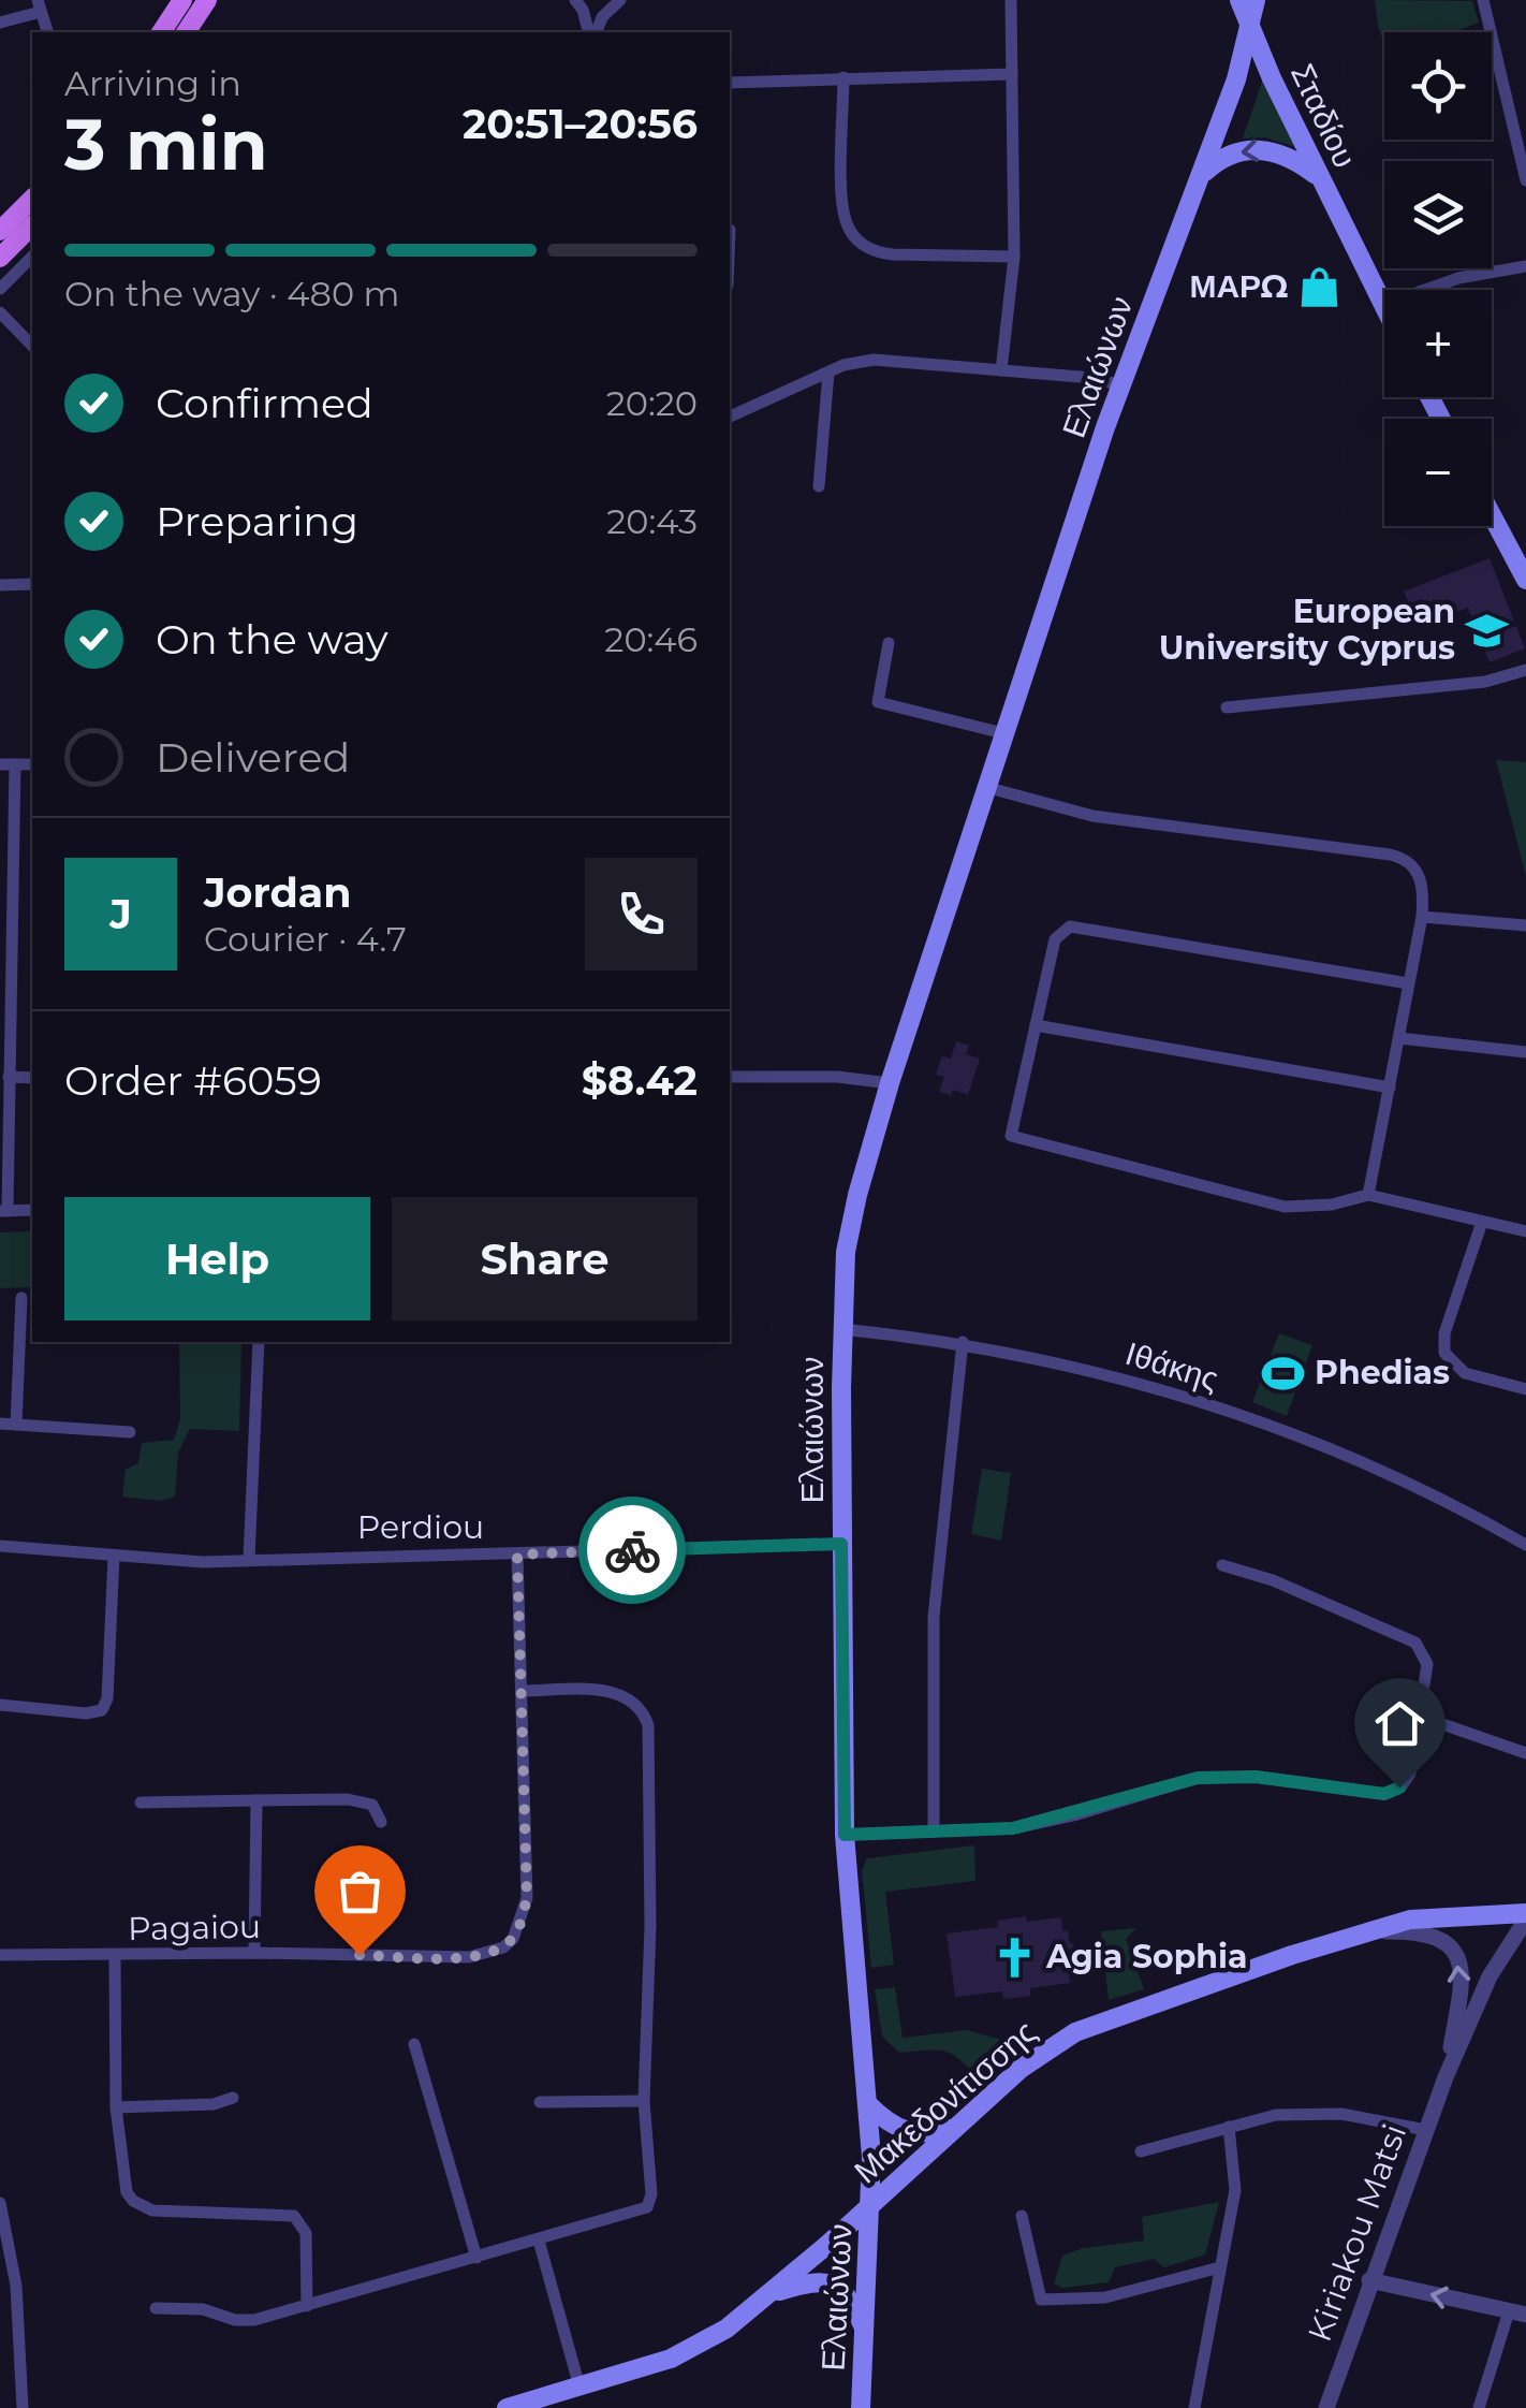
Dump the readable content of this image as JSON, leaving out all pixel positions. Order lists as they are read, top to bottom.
{
  "streets": {
    "main road": ["Σταδίου", "Ελαιώνων", "Μακεδονίτισσης"],
    "street": [
      "Ιθάκης",
      "Perdiou",
      "Pagaiou",
      "Kiriakou Matsi"
    ]
  },
  "crossings": [
    ["Σταδίου", "Ελαιώνων"],
    ["Ελαιώνων", "Ιθάκης"],
    ["Ελαιώνων", "Perdiou"],
    ["Ελαιώνων", "Μακεδονίτισσης"],
    ["Perdiou", "Pagaiou"],
    ["Μακεδονίτισσης", "Kiriakou Matsi"]
  ],
  "places": {
    "shop": ["ΜΑΡΩ"],
    "school or university": ["European University Cyprus"],
    "sports": ["Phedias"],
    "church": ["Agia Sophia"]
  },
  "page": {
    "map_buttons": ["+", "−"],
    "heading": ["3 min", "Arriving in", "20:51–20:56"],
    "panel": [
      "Jordan",
      "Courier · 4.7",
      "Order #6059",
      "$8.42"
    ],
    "bar": "On the way · 480 m",
    "list": [
      ["Confirmed", "20:20"],
      ["Preparing", "20:43"],
      ["On the way", "20:46"],
      "Delivered"
    ],
    "round": "J",
    "buttons": ["Help", "Share"]
  }
}
